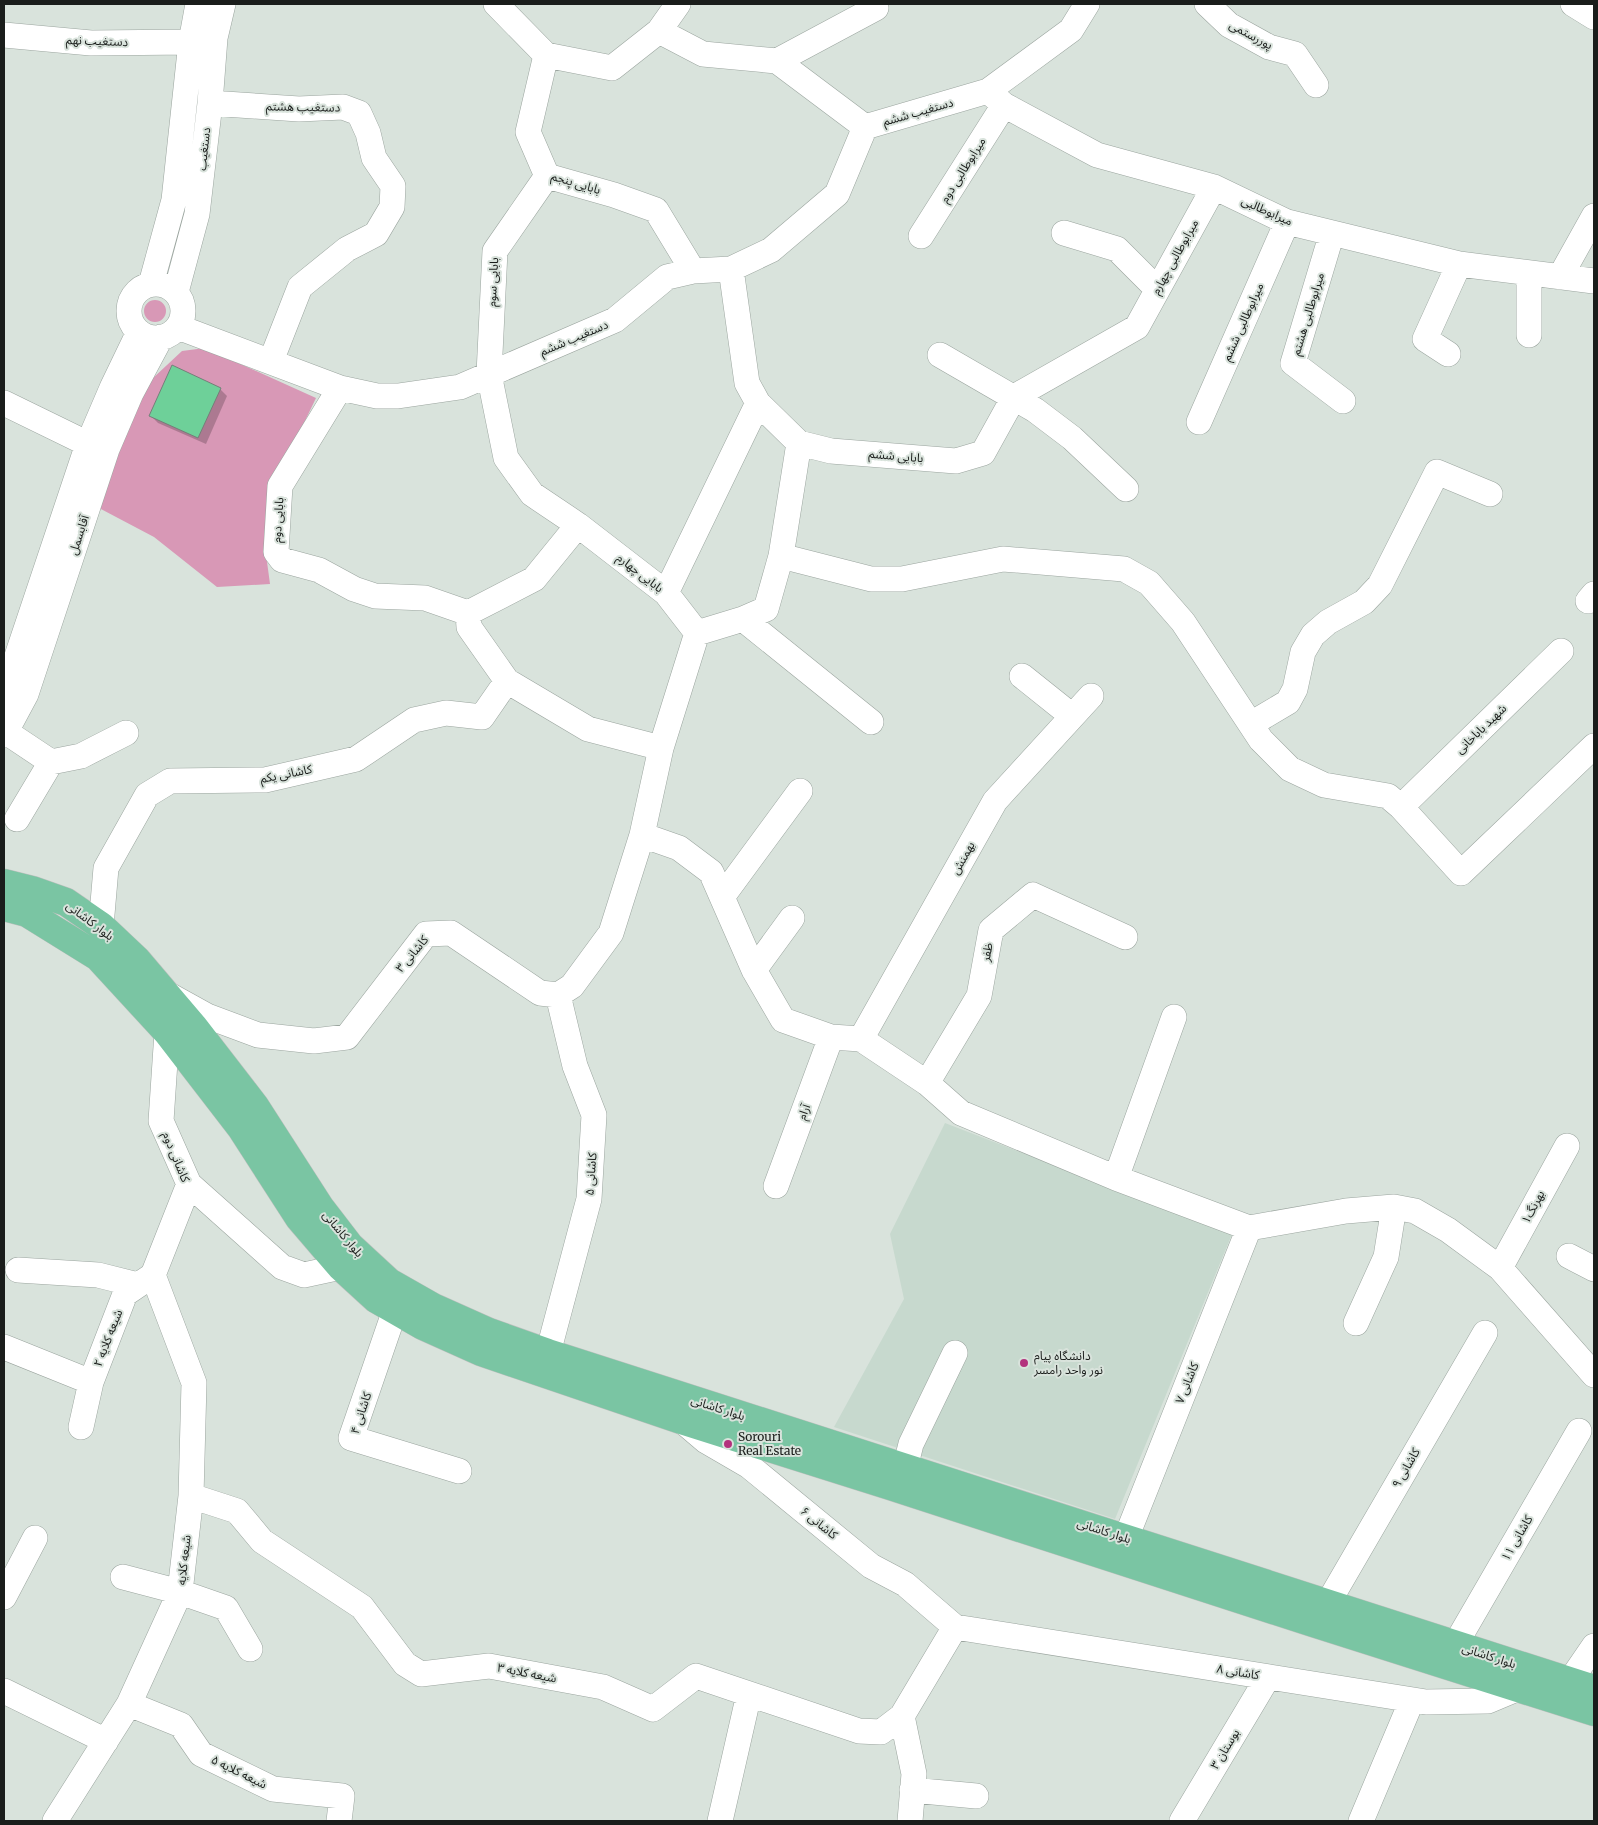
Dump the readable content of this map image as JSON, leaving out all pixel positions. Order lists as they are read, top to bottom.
{
  "streets": {
    "main road": ["بلوار کاشانی"],
    "street": [
      "پوررستمی",
      "دستغیب نهم",
      "دستغیب هشتم",
      "دستغیب ششم",
      "دستغیب",
      "میرابوطالبی دوم",
      "بابایی پنجم",
      "میرابوطالبی",
      "میرابوطالبی چهارم",
      "بابایی سوم",
      "میرابوطالبی هشتم",
      "میرابوطالبی ششم",
      "بابایی ششم",
      "بابایی دوم",
      "آقابسمل",
      "بابایی چهارم",
      "شهید باباخانی",
      "کاشانی یکم",
      "بهمنش",
      "ظفر",
      "کاشانی ۳",
      "آرام",
      "کاشانی دوم",
      "کاشانی ۵",
      "۱بهرنگ",
      "شیعه کلایه ۲",
      "کاشانی ۷",
      "کاشانی ۴",
      "کاشانی ۹",
      "کاشانی ۶",
      "کاشانی ۱۱",
      "شیعه کلایه",
      "کاشانی ۸",
      "شیعه کلایه ۳",
      "بوستان ۳",
      "شیعه کلایه ۵"
    ]
  },
  "crossings": [
    ["دستغیب نهم", "دستغیب"],
    ["دستغیب هشتم", "دستغیب ششم"],
    ["دستغیب هشتم", "دستغیب"],
    ["دستغیب ششم", "دستغیب"],
    ["دستغیب ششم", "میرابوطالبی دوم"],
    ["دستغیب ششم", "بابایی پنجم"],
    ["دستغیب ششم", "میرابوطالبی"],
    ["دستغیب ششم", "بابایی سوم"],
    ["دستغیب ششم", "بابایی ششم"],
    ["دستغیب ششم", "بابایی دوم"],
    ["دستغیب ششم", "آقابسمل"],
    ["دستغیب ششم", "بابایی چهارم"],
    ["دستغیب", "آقابسمل"],
    ["میرابوطالبی دوم", "میرابوطالبی"],
    ["بابایی پنجم", "بابایی سوم"],
    ["میرابوطالبی", "میرابوطالبی چهارم"],
    ["میرابوطالبی", "میرابوطالبی هشتم"],
    ["میرابوطالبی", "میرابوطالبی ششم"],
    ["میرابوطالبی چهارم", "بابایی ششم"],
    ["بابایی سوم", "بابایی چهارم"],
    ["کاشانی یکم", "بلوار کاشانی"],
    ["بلوار کاشانی", "کاشانی ۳"],
    ["بلوار کاشانی", "کاشانی دوم"],
    ["بلوار کاشانی", "کاشانی ۵"],
    ["بلوار کاشانی", "کاشانی ۷"],
    ["بلوار کاشانی", "کاشانی ۴"],
    ["بلوار کاشانی", "کاشانی ۹"],
    ["بلوار کاشانی", "کاشانی ۶"],
    ["بلوار کاشانی", "کاشانی ۱۱"],
    ["بلوار کاشانی", "کاشانی ۸"],
    ["کاشانی ۳", "کاشانی ۵"],
    ["کاشانی دوم", "شیعه کلایه ۲"],
    ["کاشانی دوم", "شیعه کلایه"],
    ["شیعه کلایه ۲", "شیعه کلایه"],
    ["کاشانی ۶", "کاشانی ۸"],
    ["شیعه کلایه", "شیعه کلایه ۳"],
    ["شیعه کلایه", "شیعه کلایه ۵"],
    ["کاشانی ۸", "بوستان ۳"]
  ],
  "places": ["دانشگاه پیام نور واحد رامسر", "Sorouri Real Estate"]
}
